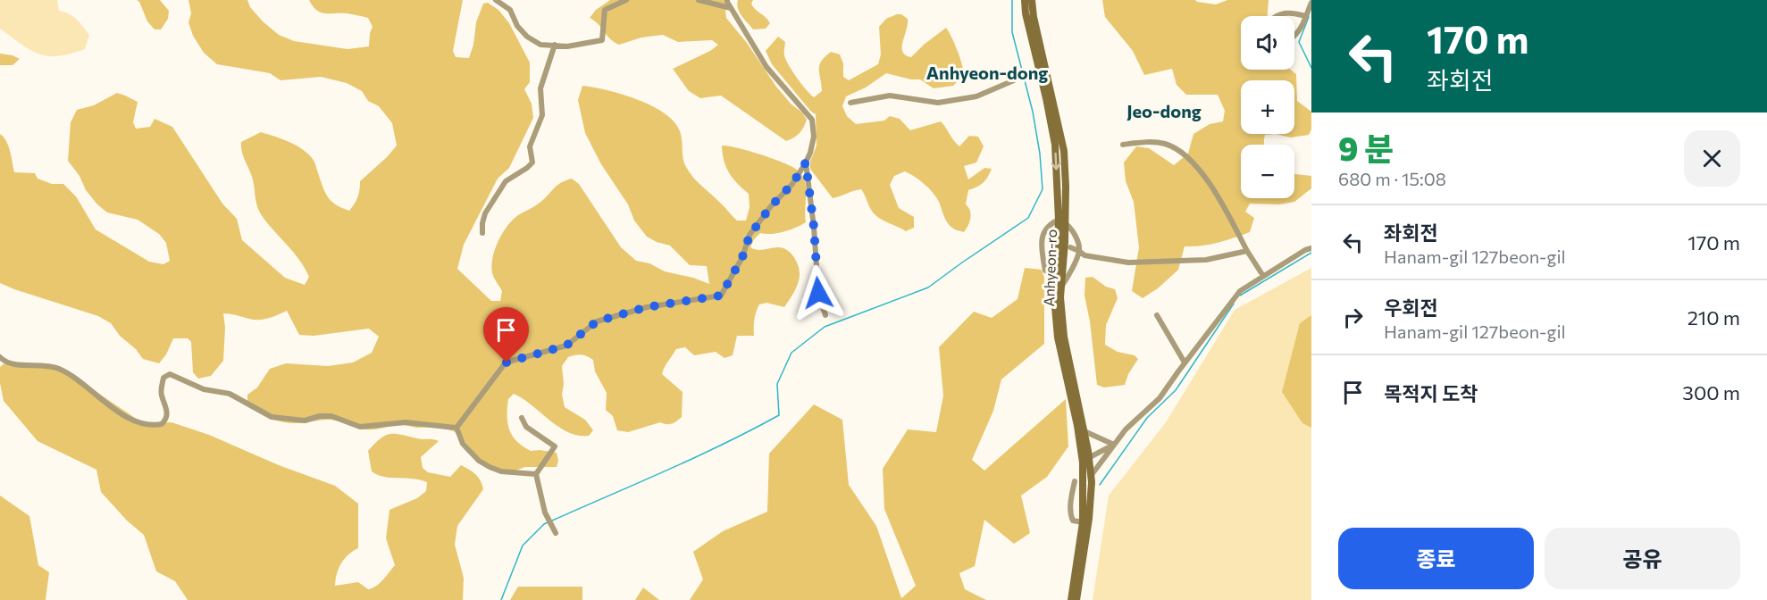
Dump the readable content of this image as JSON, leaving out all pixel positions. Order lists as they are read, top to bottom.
{
  "streets": {
    "street": ["Anhyeon-ro"]
  },
  "districts": ["Anhyeon-dong", "Jeo-dong"],
  "page": {
    "turn": ["170 m", "좌회전"],
    "map_buttons": ["+", "−"],
    "heading": ["9 분", "680 m · 15:08"],
    "list": [
      {
        "name": "좌회전",
        "note": "Hanam-gil 127beon-gil",
        "value": "170 m"
      },
      {
        "name": "우회전",
        "note": "Hanam-gil 127beon-gil",
        "value": "210 m"
      },
      {
        "name": "목적지 도착",
        "value": "300 m"
      }
    ],
    "buttons": ["종료", "공유"]
  }
}
